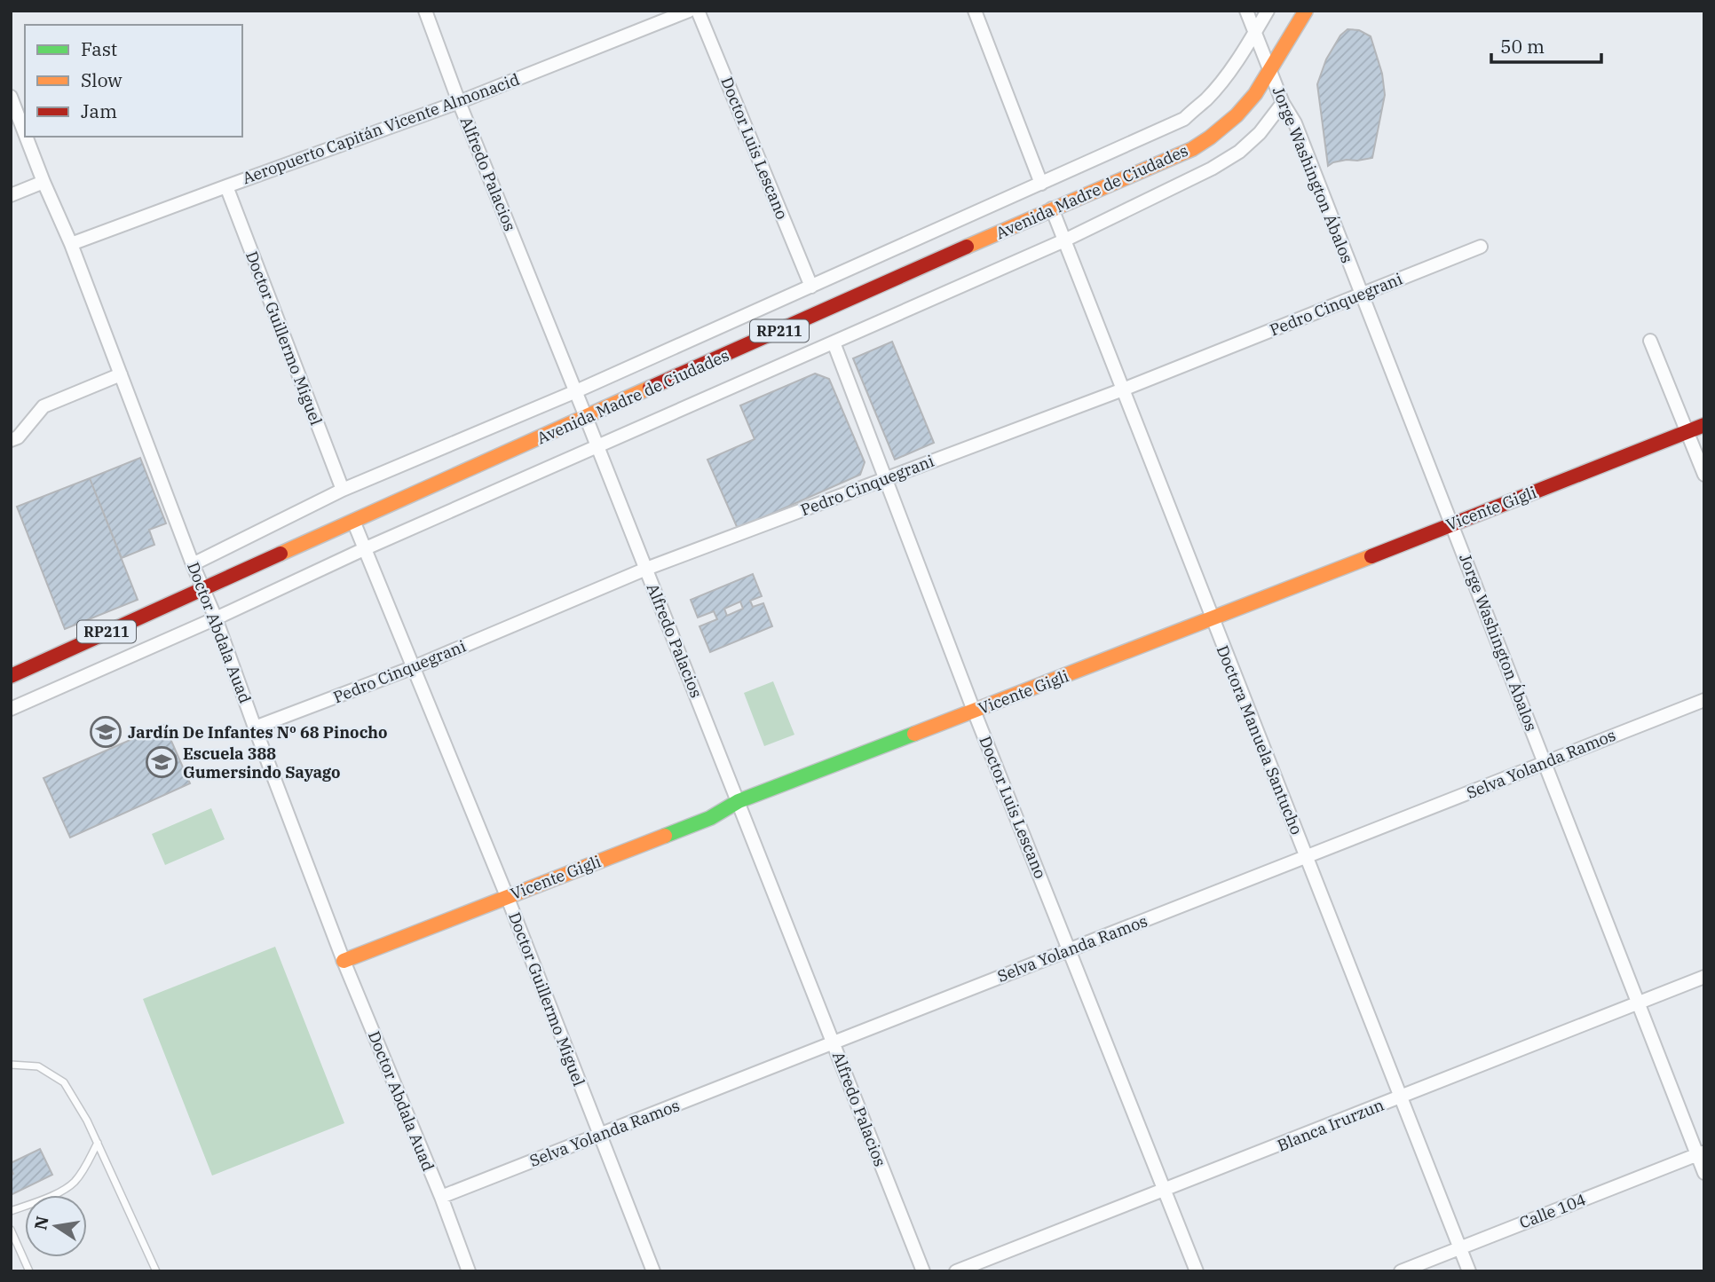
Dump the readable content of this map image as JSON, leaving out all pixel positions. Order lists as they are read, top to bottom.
{
  "streets": {
    "main road": ["Avenida Madre de Ciudades", "RP211", "Vicente Gigli"],
    "street": [
      "Aeropuerto Capitán Vicente Almonacid",
      "Doctor Luis Lescano",
      "Alfredo Palacios",
      "Jorge Washington Ábalos",
      "Pedro Cinquegrani",
      "Doctor Guillermo Miguel",
      "Doctor Abdala Auad",
      "Doctora Manuela Santucho",
      "Selva Yolanda Ramos",
      "Blanca Irurzun",
      "Calle 104"
    ]
  },
  "crossings": [
    ["Aeropuerto Capitán Vicente Almonacid", "Alfredo Palacios"],
    ["Aeropuerto Capitán Vicente Almonacid", "Doctor Guillermo Miguel"],
    ["Aeropuerto Capitán Vicente Almonacid", "Doctor Abdala Auad"],
    ["Doctor Luis Lescano", "Pedro Cinquegrani"],
    ["Doctor Luis Lescano", "Vicente Gigli"],
    ["Doctor Luis Lescano", "Selva Yolanda Ramos"],
    ["Doctor Luis Lescano", "Blanca Irurzun"],
    ["Alfredo Palacios", "Avenida Madre de Ciudades"],
    ["Alfredo Palacios", "Pedro Cinquegrani"],
    ["Alfredo Palacios", "Vicente Gigli"],
    ["Alfredo Palacios", "Selva Yolanda Ramos"],
    ["Jorge Washington Ábalos", "Avenida Madre de Ciudades"],
    ["Jorge Washington Ábalos", "Pedro Cinquegrani"],
    ["Jorge Washington Ábalos", "Vicente Gigli"],
    ["Jorge Washington Ábalos", "Selva Yolanda Ramos"],
    ["Jorge Washington Ábalos", "Blanca Irurzun"],
    ["Jorge Washington Ábalos", "Calle 104"],
    ["Avenida Madre de Ciudades", "Doctor Guillermo Miguel"],
    ["Avenida Madre de Ciudades", "Doctor Abdala Auad"],
    ["Avenida Madre de Ciudades", "Doctora Manuela Santucho"],
    ["Pedro Cinquegrani", "Doctor Guillermo Miguel"],
    ["Pedro Cinquegrani", "Doctor Abdala Auad"],
    ["Pedro Cinquegrani", "Doctora Manuela Santucho"],
    ["Doctor Guillermo Miguel", "Vicente Gigli"],
    ["Doctor Guillermo Miguel", "Selva Yolanda Ramos"],
    ["Vicente Gigli", "Doctor Abdala Auad"],
    ["Vicente Gigli", "Doctora Manuela Santucho"],
    ["Doctor Abdala Auad", "Selva Yolanda Ramos"],
    ["Doctora Manuela Santucho", "Selva Yolanda Ramos"],
    ["Doctora Manuela Santucho", "Blanca Irurzun"],
    ["Doctora Manuela Santucho", "Calle 104"]
  ],
  "places": {
    "school or university": ["Jardín De Infantes Nº 68 Pinocho", "Escuela 388 Gumersindo Sayago"]
  },
  "legend": ["Fast", "Slow", "Jam"],
  "scale_bar": "50 m",
  "north": "left"
}
